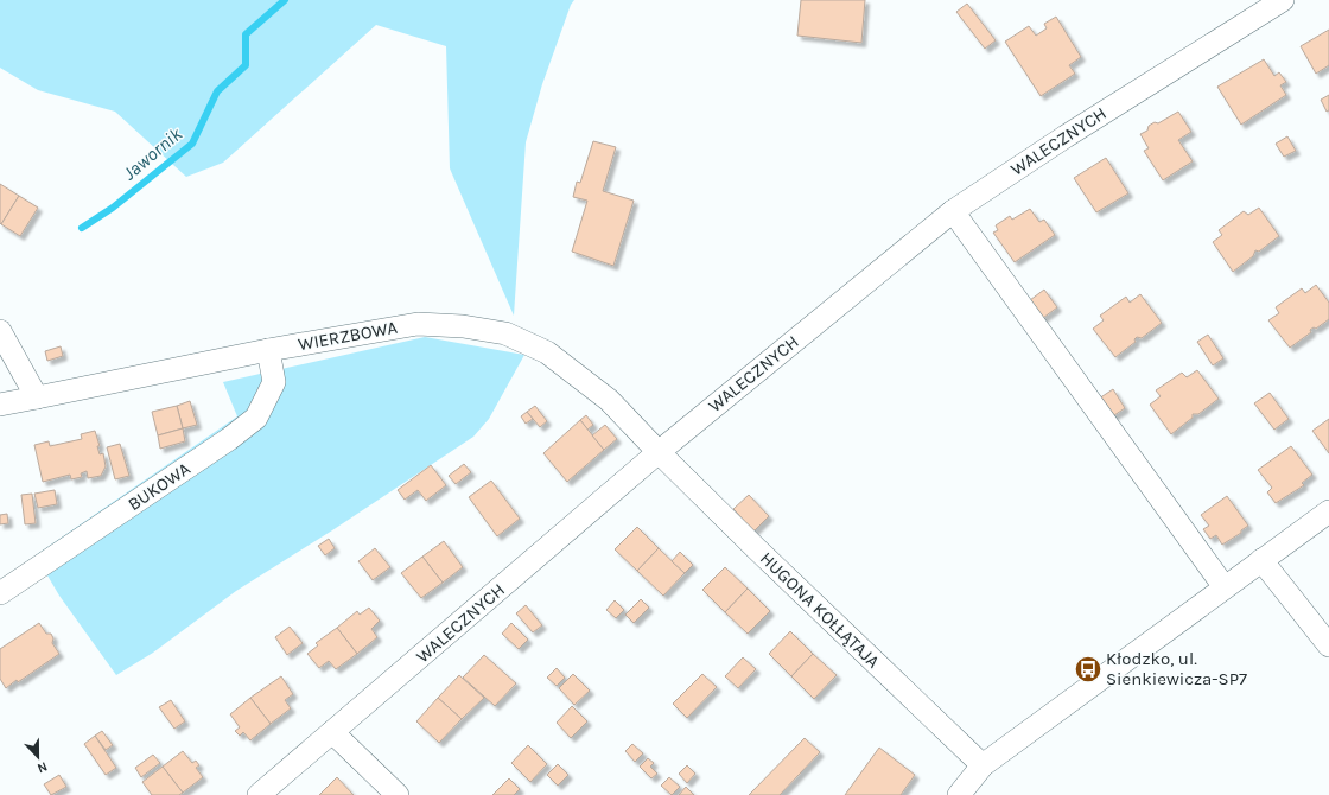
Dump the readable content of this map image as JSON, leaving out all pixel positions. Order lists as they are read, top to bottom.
{
  "streets": {
    "street": [
      "WALECZNYCH",
      "WIERZBOWA",
      "BUKOWA",
      "HUGONA KOŁŁĄTAJA"
    ]
  },
  "crossings": [
    ["WALECZNYCH", "WIERZBOWA"],
    ["WALECZNYCH", "HUGONA KOŁŁĄTAJA"],
    ["WIERZBOWA", "BUKOWA"],
    ["WIERZBOWA", "HUGONA KOŁŁĄTAJA"]
  ],
  "water": ["Jawornik"],
  "places": {
    "bus stop": ["Kłodzko, ul. Sienkiewicza-SP7"]
  },
  "north": "bottom"
}
